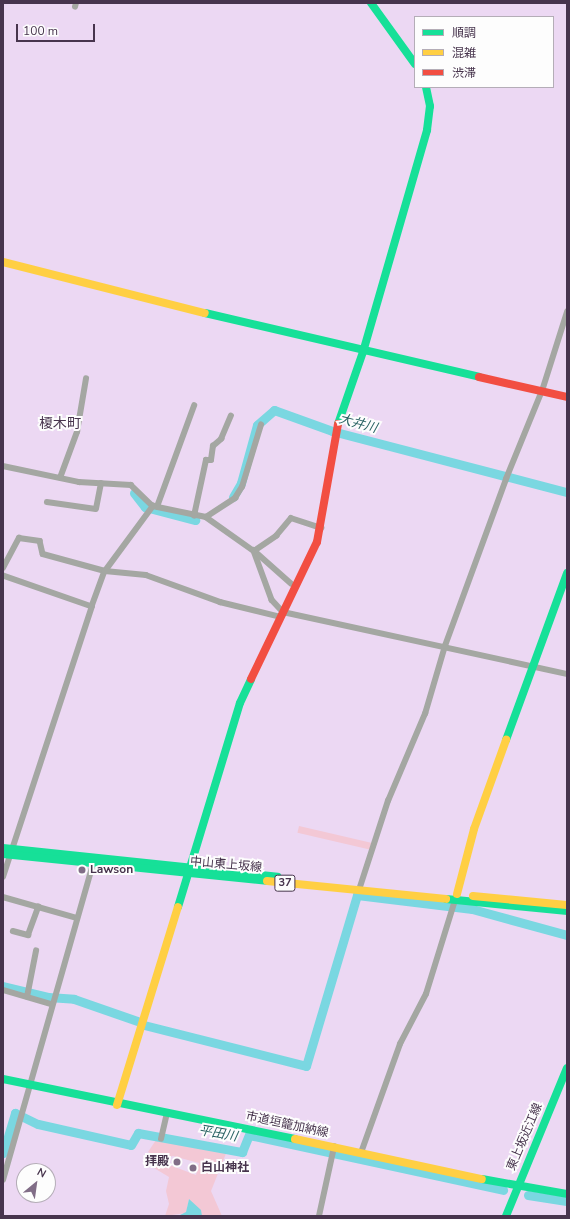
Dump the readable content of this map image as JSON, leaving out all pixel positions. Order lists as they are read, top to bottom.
{
  "streets": {
    "street": [
      "中山東上坂線",
      "37",
      "市道垣籠加納線",
      "東上坂近江線"
    ]
  },
  "crossings": [
    ["市道垣籠加納線", "東上坂近江線"]
  ],
  "districts": ["榎木町"],
  "water": ["大井川", "平田川"],
  "places": ["Lawson", "拝殿", "白山神社"],
  "legend": ["順調", "混雑", "渋滞"],
  "scale_bar": "100 m",
  "north": "top right"
}
